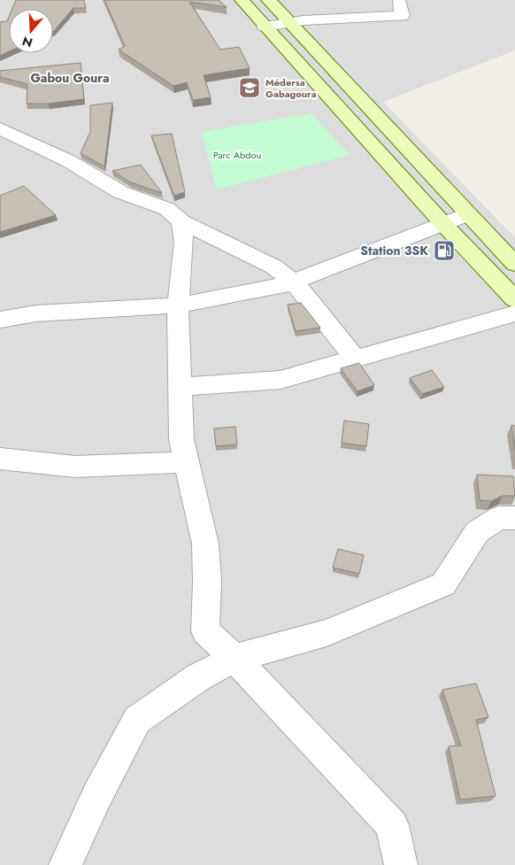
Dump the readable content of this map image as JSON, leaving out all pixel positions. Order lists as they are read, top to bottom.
{
  "districts": ["Gabou Goura"],
  "parks": ["Parc Abdou"],
  "places": {
    "school or university": ["Médersa Gabagoura"],
    "fuel station": ["Station 3SK"]
  },
  "north": "bottom"
}
